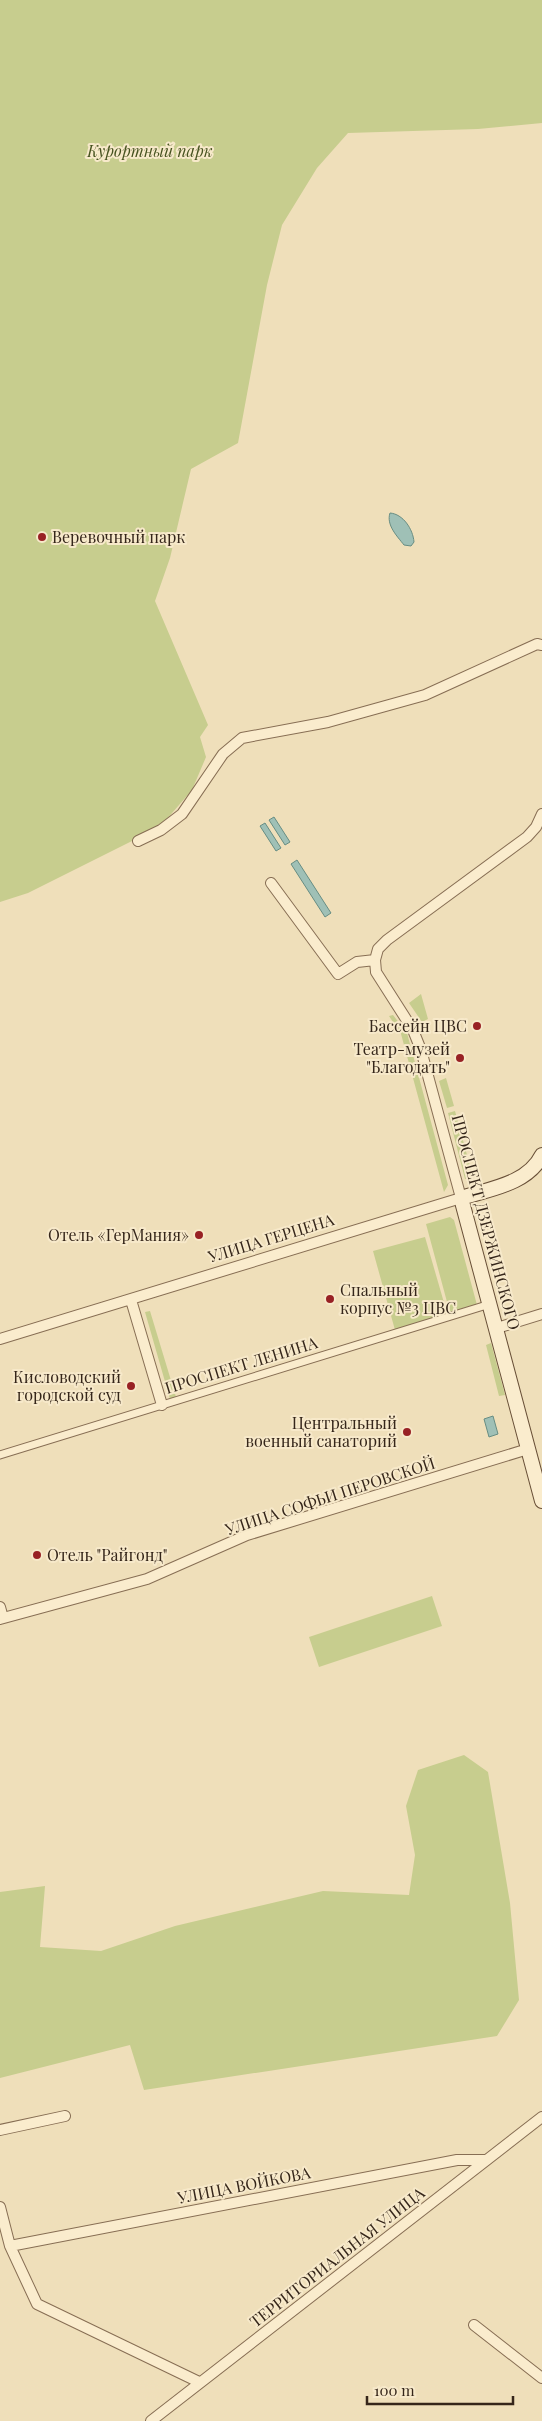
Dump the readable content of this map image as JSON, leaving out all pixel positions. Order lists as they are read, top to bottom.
{
  "streets": {
    "main road": ["ПРОСПЕКТ ДЗЕРЖИНСКОГО", "УЛИЦА ГЕРЦЕНА"],
    "street": [
      "ПРОСПЕКТ ЛЕНИНА",
      "УЛИЦА СОФЬИ ПЕРОВСКОЙ",
      "УЛИЦА ВОЙКОВА",
      "ТЕРРИТОРИАЛЬНАЯ УЛИЦА"
    ]
  },
  "crossings": [
    ["ПРОСПЕКТ ДЗЕРЖИНСКОГО", "УЛИЦА ГЕРЦЕНА"],
    ["ПРОСПЕКТ ДЗЕРЖИНСКОГО", "ПРОСПЕКТ ЛЕНИНА"],
    ["ПРОСПЕКТ ДЗЕРЖИНСКОГО", "УЛИЦА СОФЬИ ПЕРОВСКОЙ"],
    ["УЛИЦА ВОЙКОВА", "ТЕРРИТОРИАЛЬНАЯ УЛИЦА"]
  ],
  "parks": ["Курортный парк"],
  "places": [
    "Веревочный парк",
    "Бассейн ЦВС",
    "Театр-музей \"Благодать\"",
    "Отель «ГерМания»",
    "Спальный корпус №3 ЦВС",
    "Кисловодский городской суд",
    "Центральный военный санаторий",
    "Отель \"Райгонд\""
  ],
  "scale_bar": "100 m"
}
